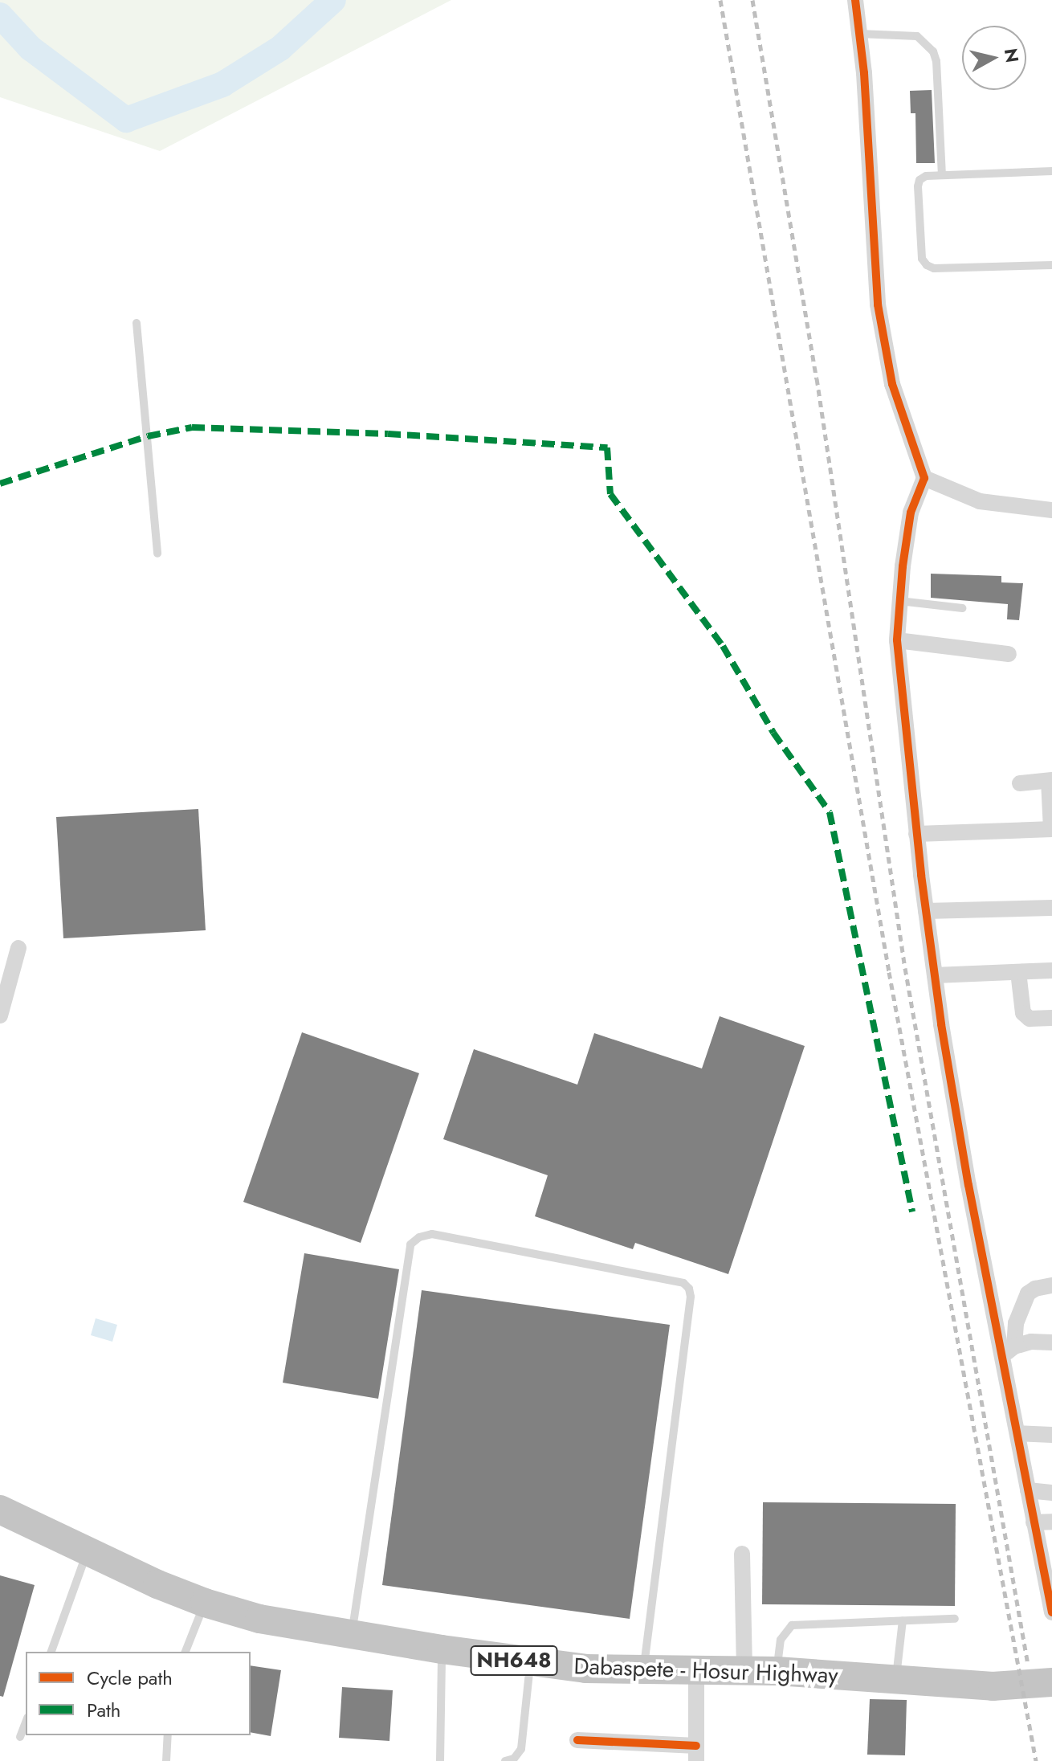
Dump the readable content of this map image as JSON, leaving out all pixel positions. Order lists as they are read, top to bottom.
{
  "streets": {
    "highway": ["NH648", "Dabaspete - Hosur Highway"]
  },
  "legend": ["Cycle path", "Path"],
  "north": "right"
}
